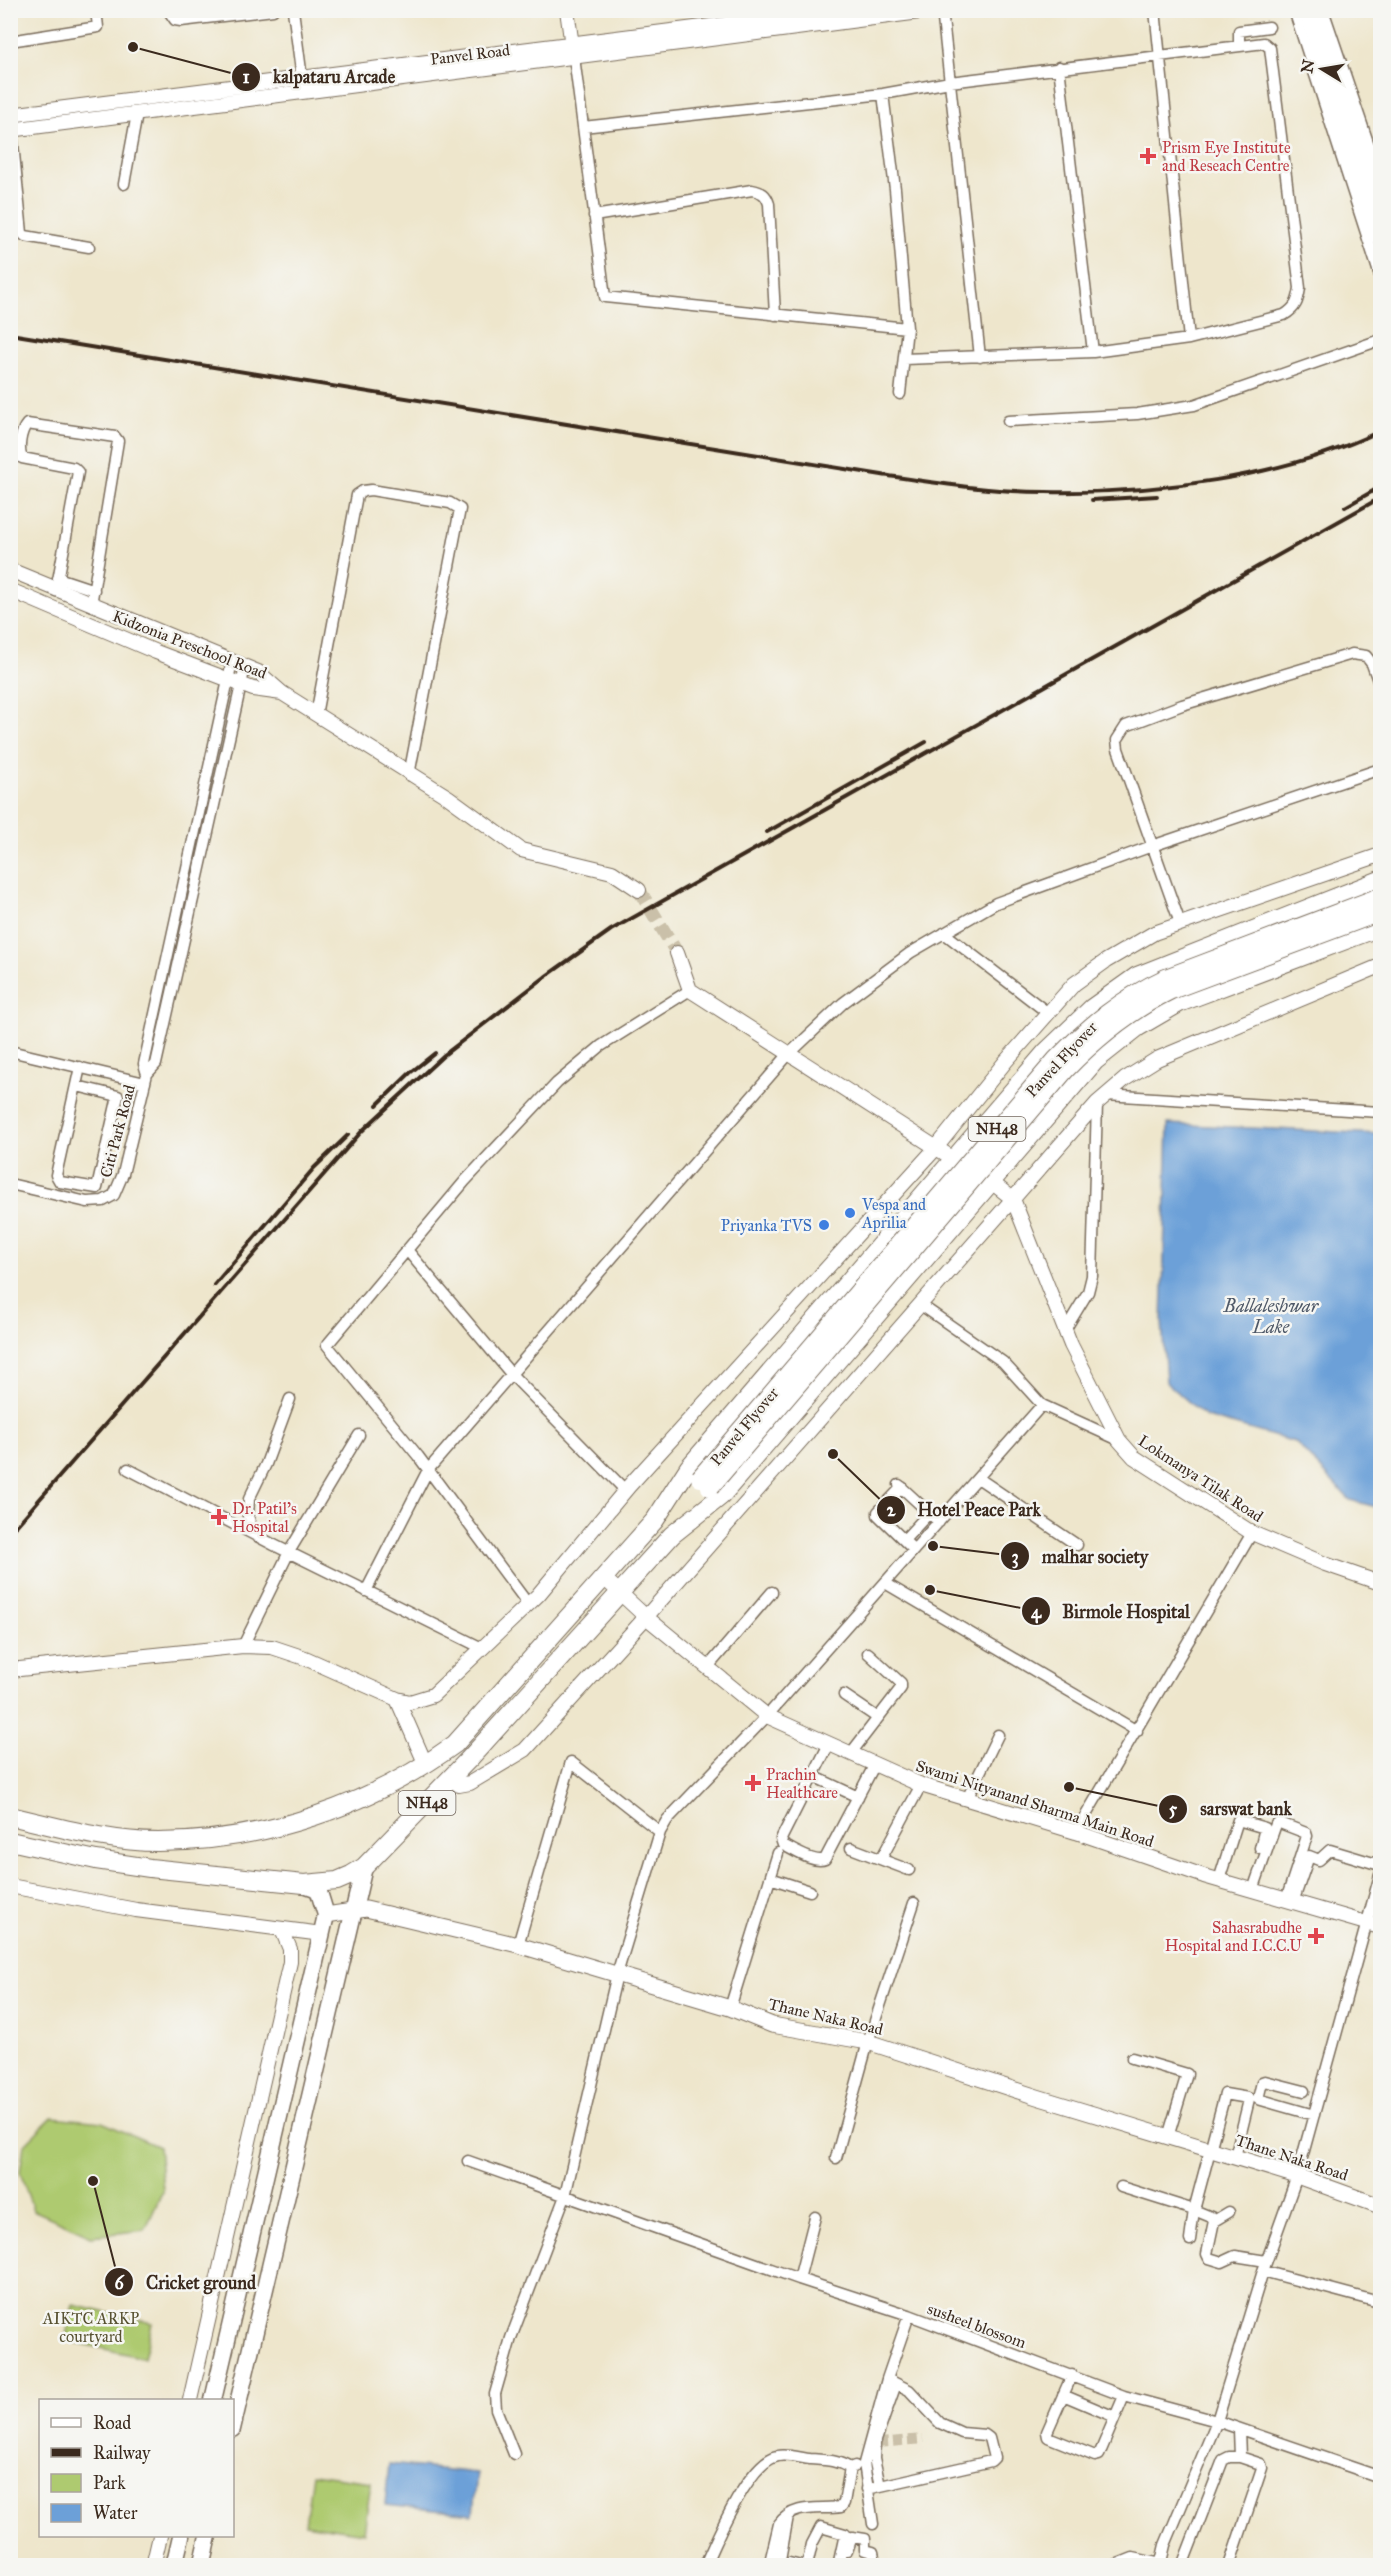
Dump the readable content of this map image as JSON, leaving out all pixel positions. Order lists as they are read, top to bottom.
{
  "streets": {
    "highway": ["Panvel Flyover", "NH48"],
    "main road": ["Thane Naka Road"],
    "street": [
      "Panvel Road",
      "Kidzonia Preschool Road",
      "Citi Park Road",
      "Lokmanya Tilak Road",
      "Swami Nityanand Sharma Main Road",
      "susheel blossom"
    ]
  },
  "crossings": [
    ["Panvel Flyover", "NH48"],
    ["NH48", "Swami Nityanand Sharma Main Road"]
  ],
  "water": ["Ballaleshwar Lake"],
  "parks": ["AIKTC ARKP courtyard"],
  "places": {
    "other": [
      "kalpataru Arcade",
      "Vespa and Aprilia",
      "Priyanka TVS",
      "Hotel Peace Park",
      "malhar society",
      "Birmole Hospital",
      "sarswat bank",
      "Cricket ground"
    ],
    "health": [
      "Prism Eye Institute and Reseach Centre",
      "Dr. Patil's Hospital",
      "Prachin Healthcare",
      "Sahasrabudhe Hospital and I.C.C.U"
    ]
  },
  "legend": [
    "Road",
    "Railway",
    "Park",
    "Water"
  ],
  "north": "left"
}
